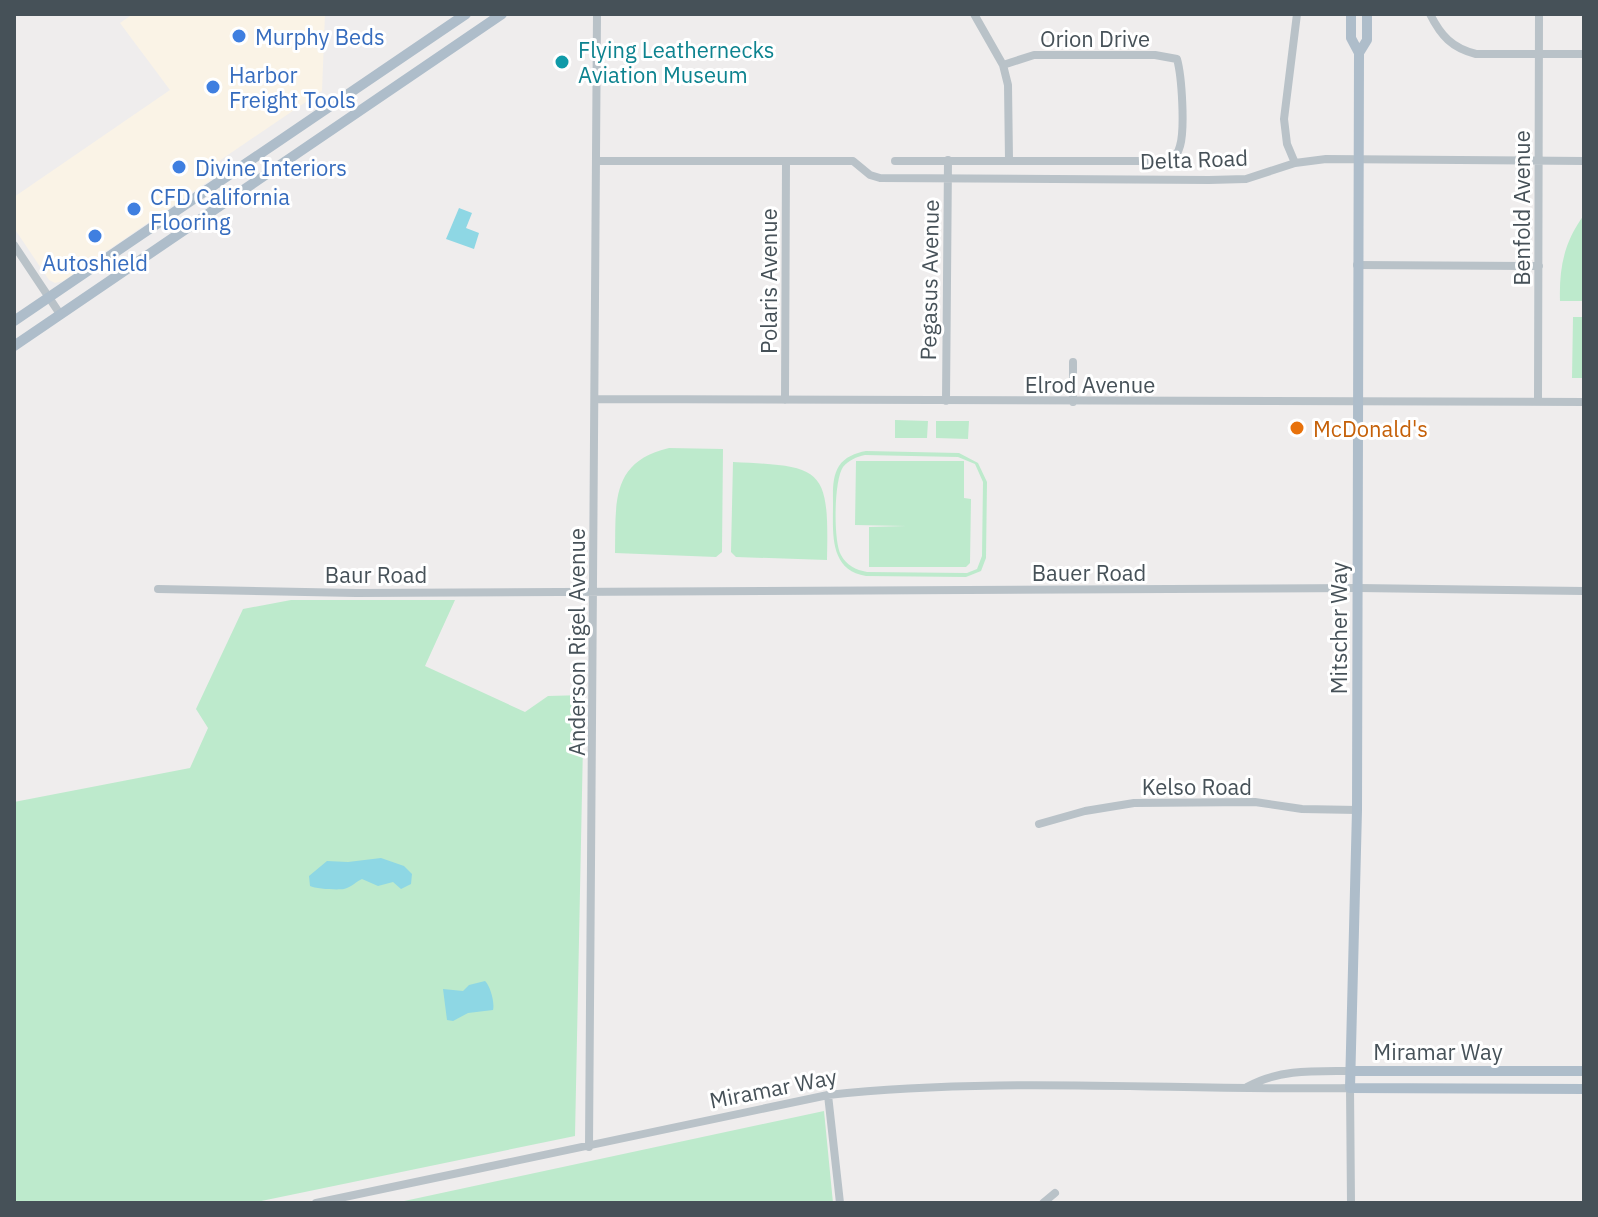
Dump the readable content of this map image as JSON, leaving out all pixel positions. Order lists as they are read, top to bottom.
{
  "streets": {
    "main road": ["Mitscher Way", "Miramar Way"],
    "street": [
      "Orion Drive",
      "Delta Road",
      "Benfold Avenue",
      "Pegasus Avenue",
      "Polaris Avenue",
      "Elrod Avenue",
      "Bauer Road",
      "Baur Road",
      "Anderson Rigel Avenue",
      "Kelso Road"
    ]
  },
  "crossings": [
    ["Orion Drive", "Delta Road"],
    ["Delta Road", "Benfold Avenue"],
    ["Delta Road", "Pegasus Avenue"],
    ["Delta Road", "Polaris Avenue"],
    ["Delta Road", "Mitscher Way"],
    ["Benfold Avenue", "Elrod Avenue"],
    ["Pegasus Avenue", "Elrod Avenue"],
    ["Polaris Avenue", "Elrod Avenue"],
    ["Elrod Avenue", "Mitscher Way"],
    ["Elrod Avenue", "Anderson Rigel Avenue"],
    ["Bauer Road", "Baur Road"],
    ["Bauer Road", "Mitscher Way"],
    ["Bauer Road", "Anderson Rigel Avenue"],
    ["Baur Road", "Anderson Rigel Avenue"],
    ["Mitscher Way", "Kelso Road"],
    ["Mitscher Way", "Miramar Way"],
    ["Anderson Rigel Avenue", "Miramar Way"]
  ],
  "places": [
    "Murphy Beds",
    "Flying Leathernecks Aviation Museum",
    "Harbor Freight Tools",
    "Divine Interiors",
    "CFD California Flooring",
    "Autoshield",
    "McDonald's"
  ]
}
